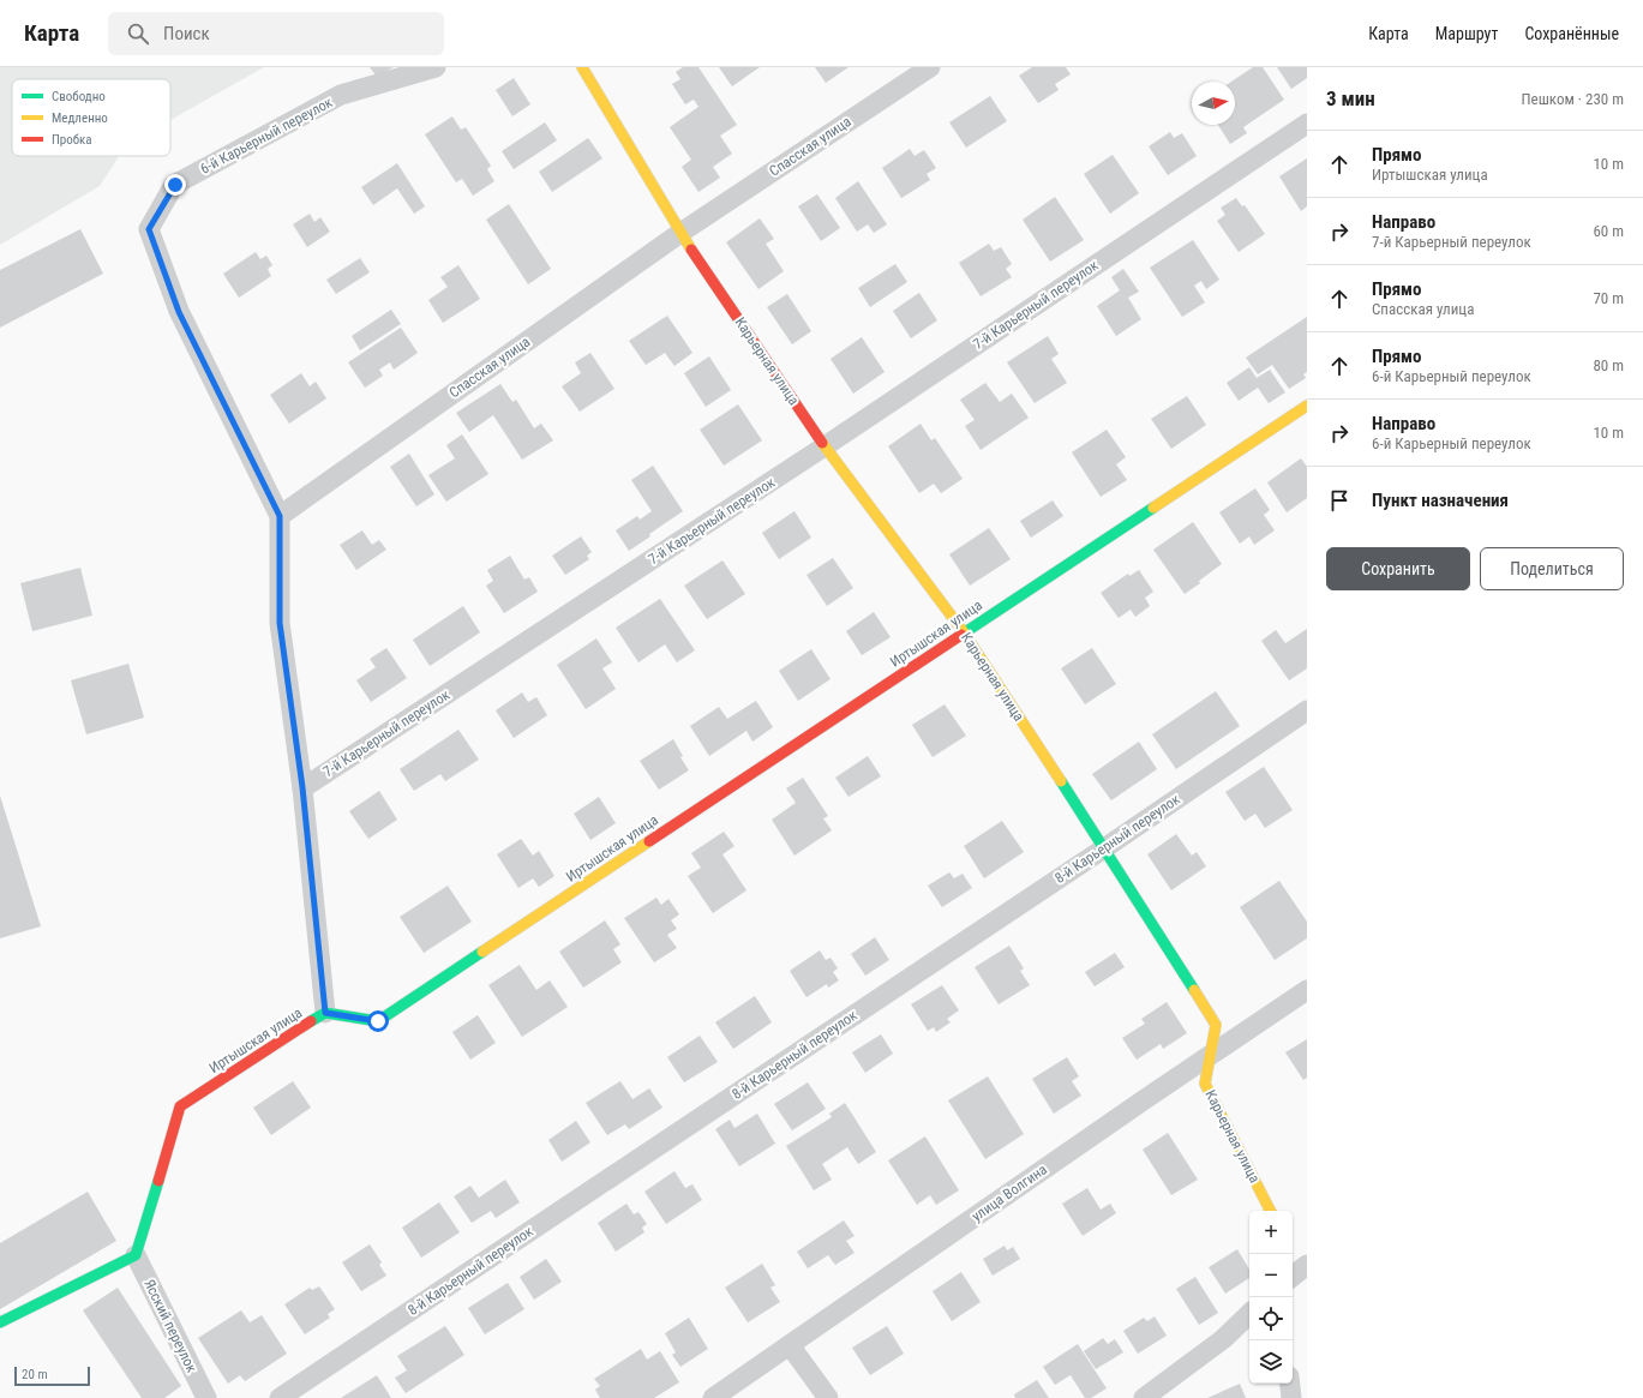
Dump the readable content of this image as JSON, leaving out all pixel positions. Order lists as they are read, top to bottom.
{
  "streets": {
    "street": [
      "6-й Карьерный переулок",
      "Спасская улица",
      "7-й Карьерный переулок",
      "Карьерная улица",
      "Иртышская улица",
      "8-й Карьерный переулок",
      "улица Волгина",
      "Ясский переулок"
    ]
  },
  "crossings": [
    ["6-й Карьерный переулок", "Спасская улица"],
    ["Спасская улица", "Карьерная улица"],
    ["7-й Карьерный переулок", "Карьерная улица"],
    ["Карьерная улица", "Иртышская улица"],
    ["Карьерная улица", "8-й Карьерный переулок"],
    ["Карьерная улица", "улица Волгина"],
    ["Иртышская улица", "Ясский переулок"]
  ],
  "legend": ["Свободно", "Медленно", "Пробка"],
  "scale_bar": "20 m",
  "north": "right",
  "page": {
    "header": "Карта",
    "search": "Поиск",
    "nav": ["Карта", "Маршрут", "Сохранённые"],
    "heading": ["3 мин", "Пешком · 230 m"],
    "list": [
      ["Прямо", "Иртышская улица", "10 m"],
      ["Направо", "7-й Карьерный переулок", "60 m"],
      ["Прямо", "Спасская улица", "70 m"],
      ["Прямо", "6-й Карьерный переулок", "80 m"],
      ["Направо", "6-й Карьерный переулок", "10 m"],
      "Пункт назначения"
    ],
    "buttons": ["Сохранить", "Поделиться"],
    "map_buttons": ["+", "−"],
    "scale": "20 m"
  }
}
